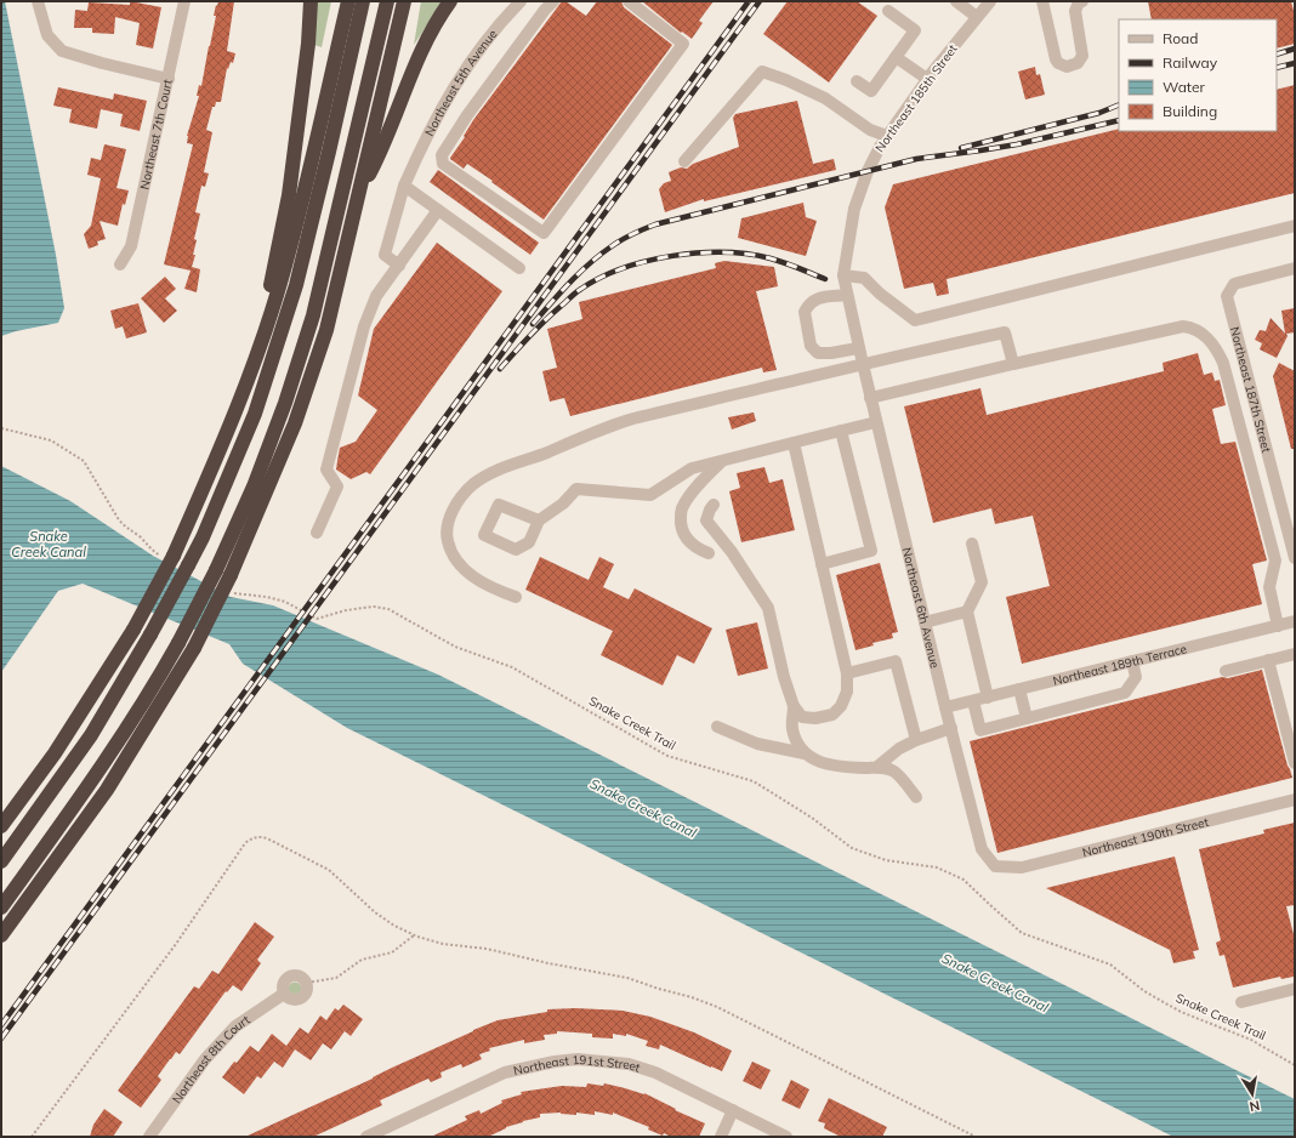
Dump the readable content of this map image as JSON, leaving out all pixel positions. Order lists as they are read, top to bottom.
{
  "streets": {
    "street": [
      "Northeast 5th Avenue",
      "Northeast 185th Street",
      "Northeast 7th Court",
      "Northeast 187th Street",
      "Northeast 6th Avenue",
      "Northeast 189th Terrace",
      "Northeast 190th Street",
      "Northeast 8th Court",
      "Northeast 191st Street"
    ],
    "path": ["Snake Creek Trail"]
  },
  "crossings": [
    ["Northeast 185th Street", "Northeast 6th Avenue"],
    ["Northeast 6th Avenue", "Northeast 189th Terrace"],
    ["Northeast 6th Avenue", "Northeast 190th Street"]
  ],
  "water": ["Snake Creek Canal"],
  "legend": [
    "Road",
    "Railway",
    "Water",
    "Building"
  ],
  "north": "bottom"
}
